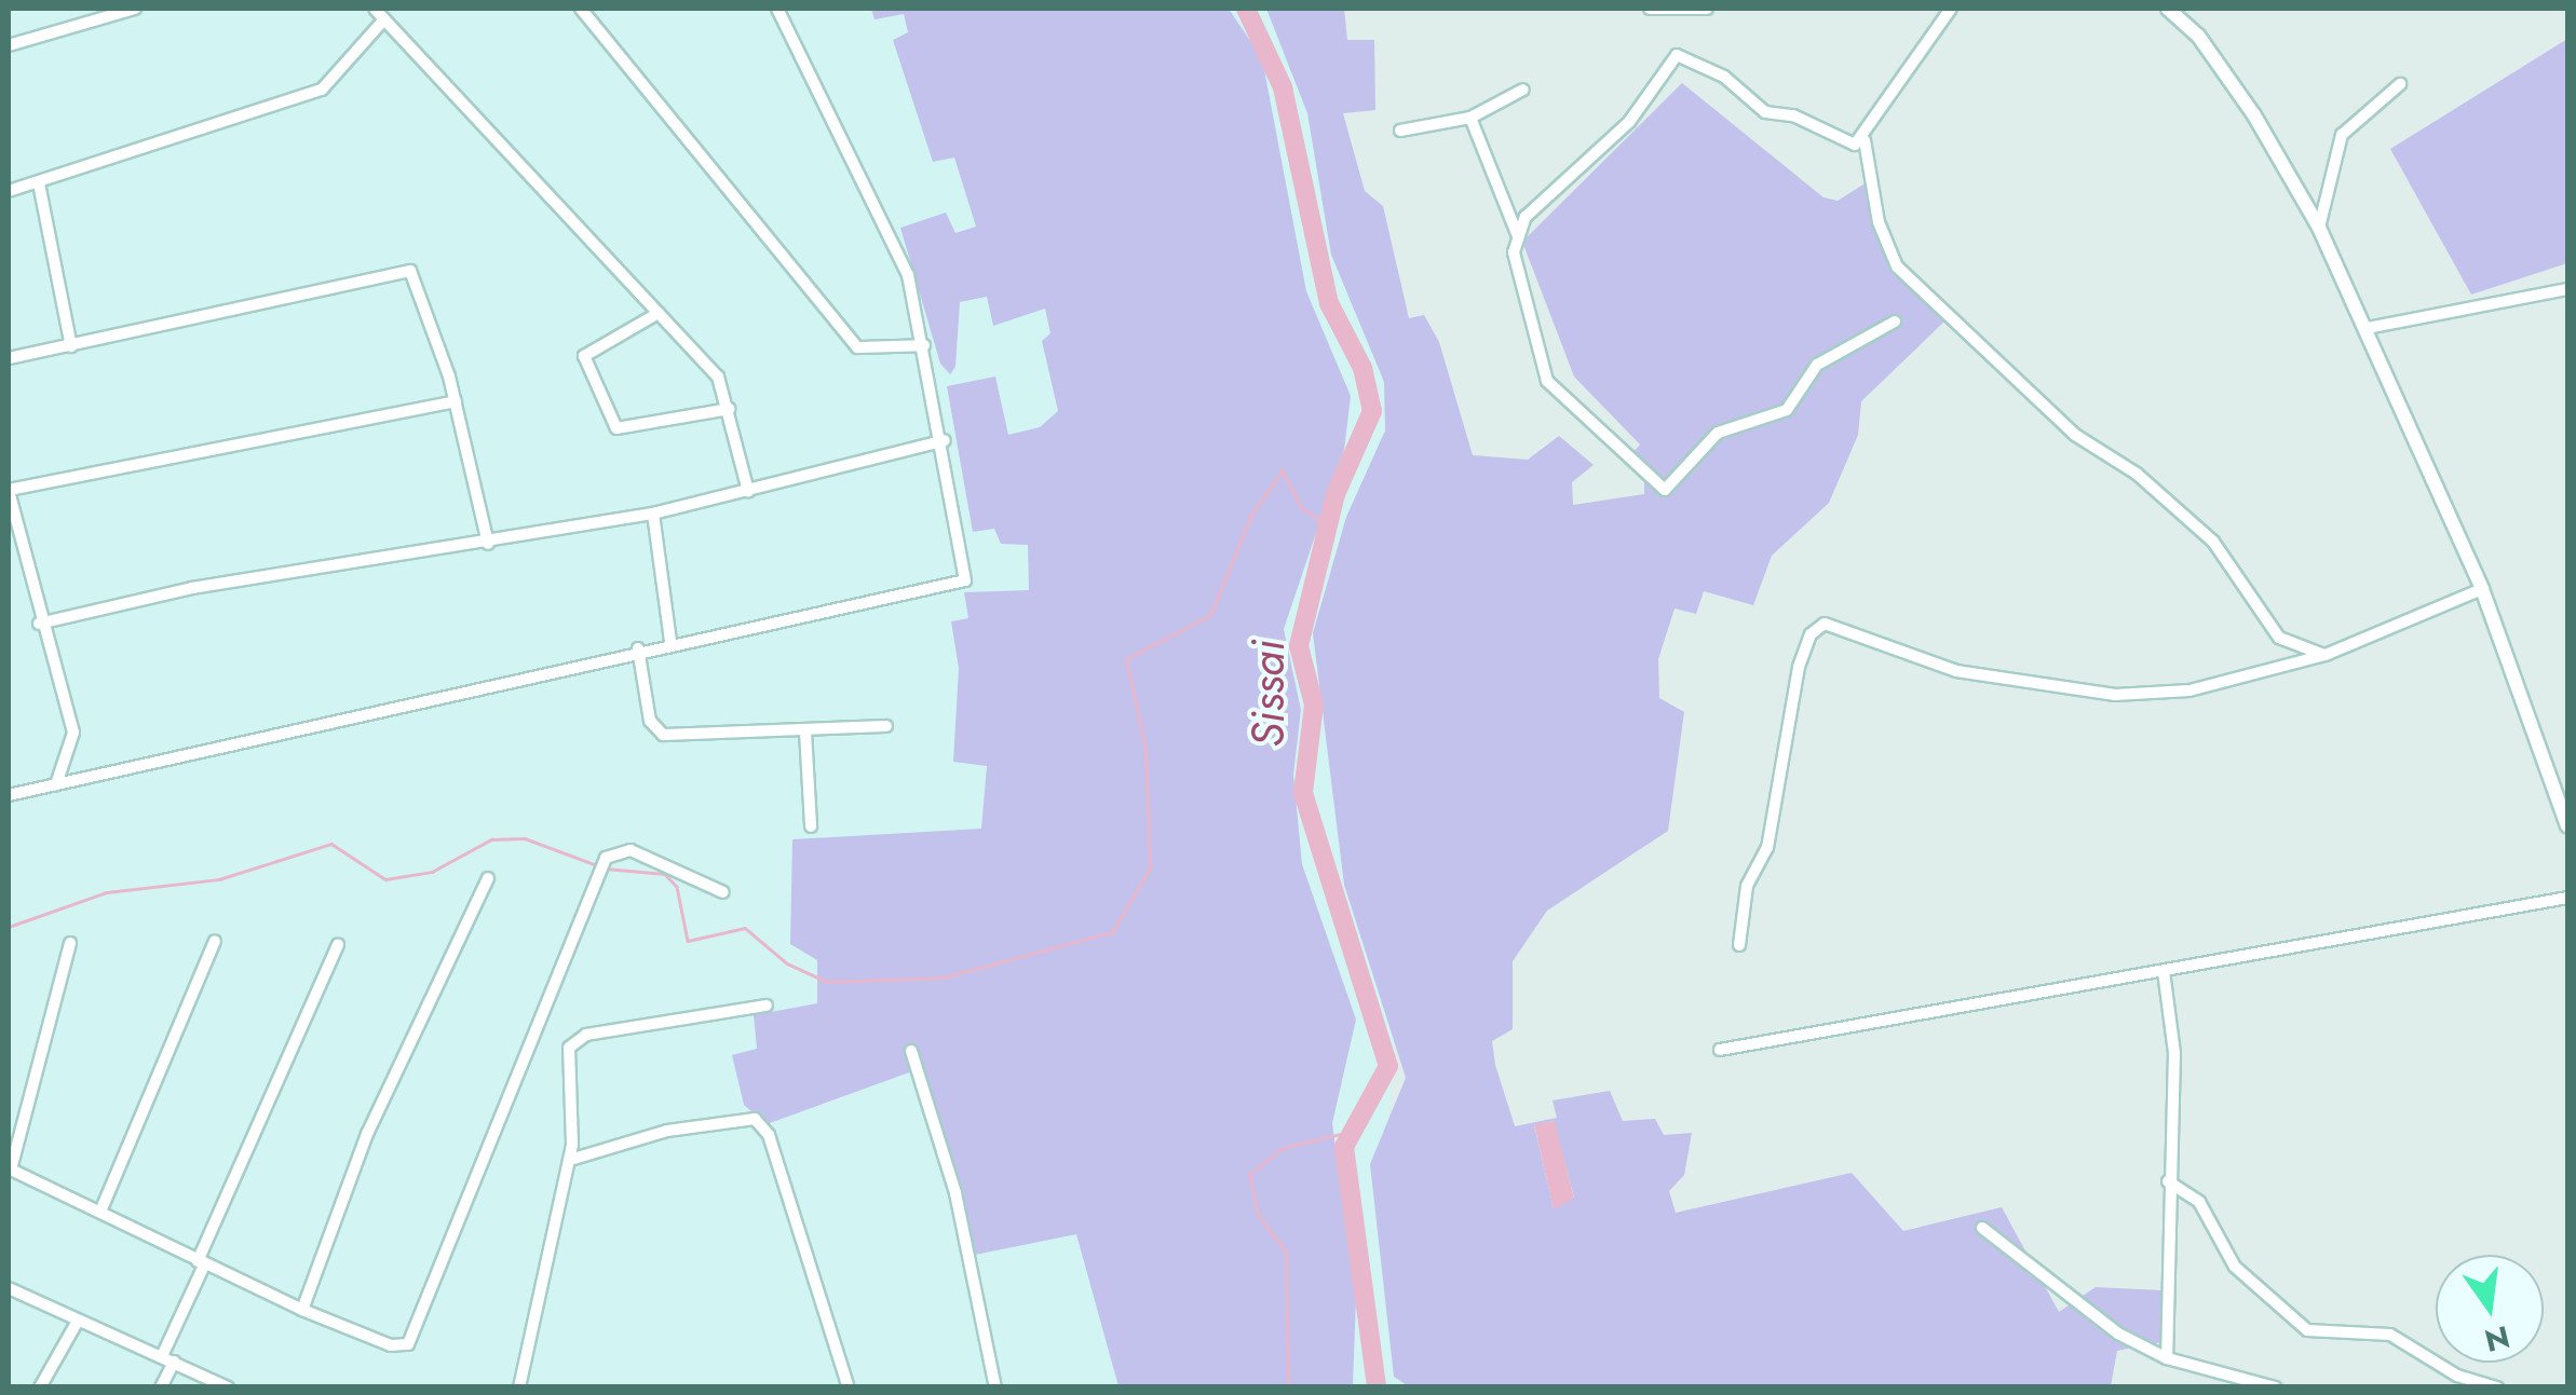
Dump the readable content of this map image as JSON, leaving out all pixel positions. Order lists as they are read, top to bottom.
{
  "water": ["Sissai"],
  "north": "bottom"
}
